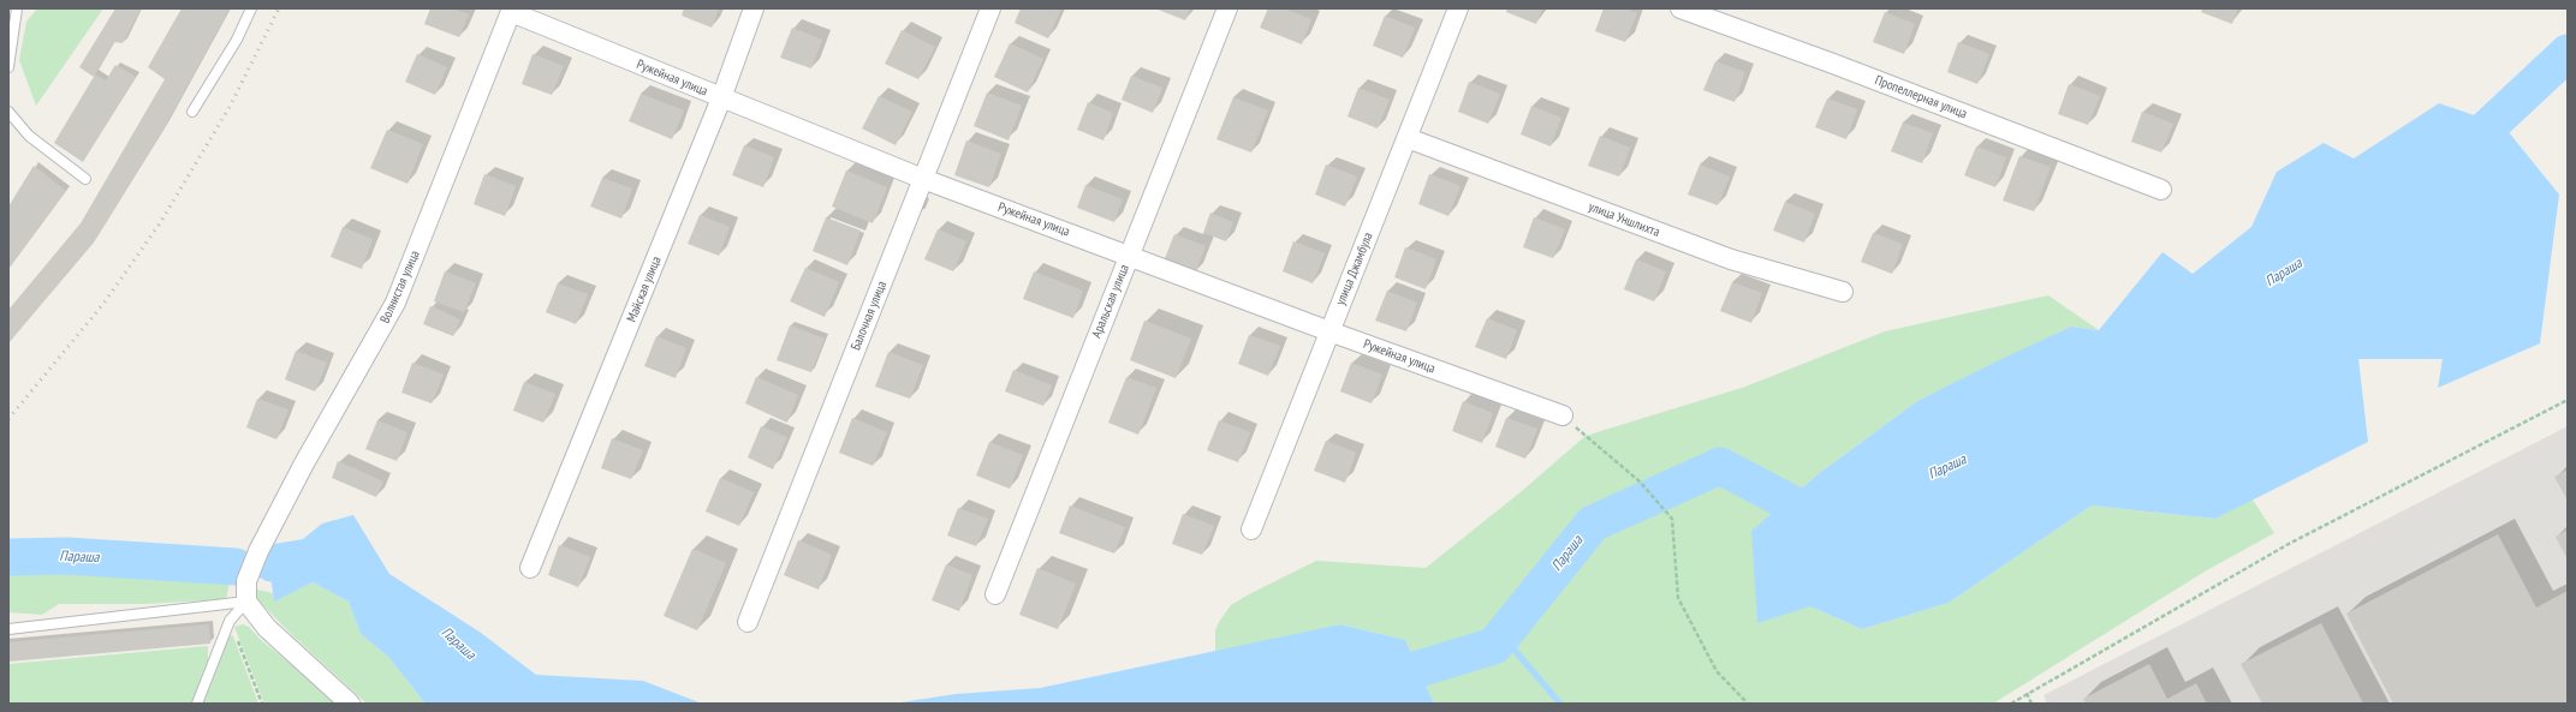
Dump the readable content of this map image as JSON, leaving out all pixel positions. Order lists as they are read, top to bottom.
{
  "streets": {
    "street": [
      "Ружейная улица",
      "Пропеллерная улица",
      "улица Уншлихта",
      "улица Джамбула",
      "Волнистая улица",
      "Майская улица",
      "Аральская улица",
      "Балочная улица"
    ]
  },
  "crossings": [
    ["Ружейная улица", "улица Джамбула"],
    ["Ружейная улица", "Волнистая улица"],
    ["Ружейная улица", "Майская улица"],
    ["Ружейная улица", "Аральская улица"],
    ["Ружейная улица", "Балочная улица"],
    ["улица Уншлихта", "улица Джамбула"]
  ],
  "water": ["Параша"]
}
